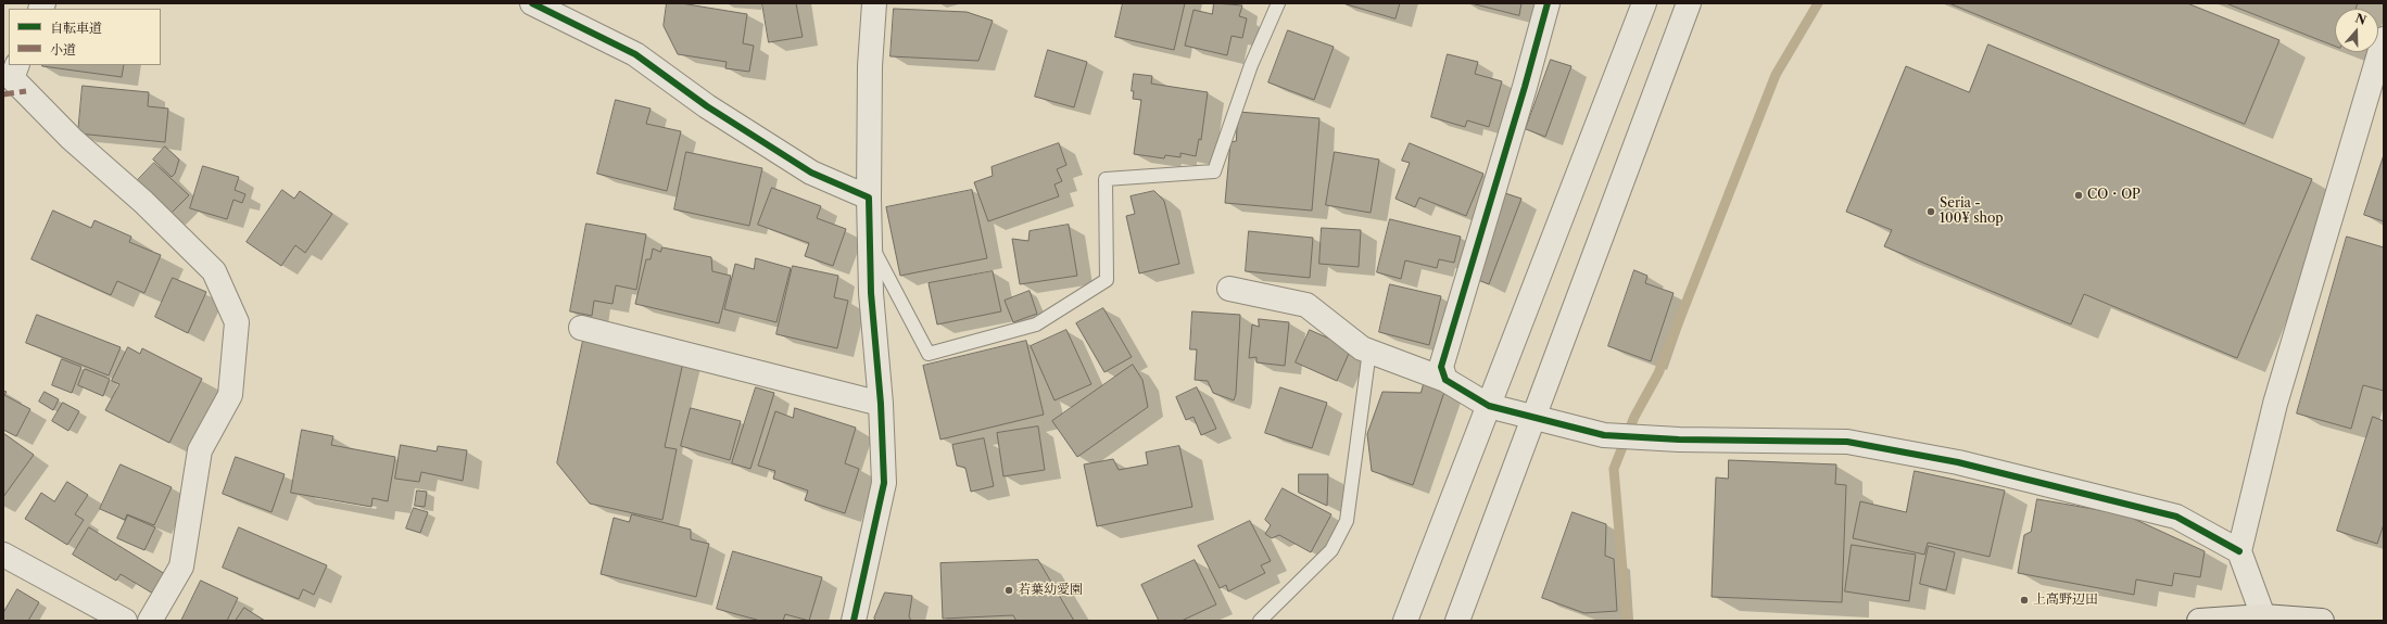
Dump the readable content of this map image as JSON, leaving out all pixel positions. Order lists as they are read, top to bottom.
{
  "places": [
    "CO・OP",
    "Seria - 100¥ shop",
    "若葉幼愛園",
    "上高野辺田"
  ],
  "legend": ["自転車道", "小道"],
  "north": "top"
}
